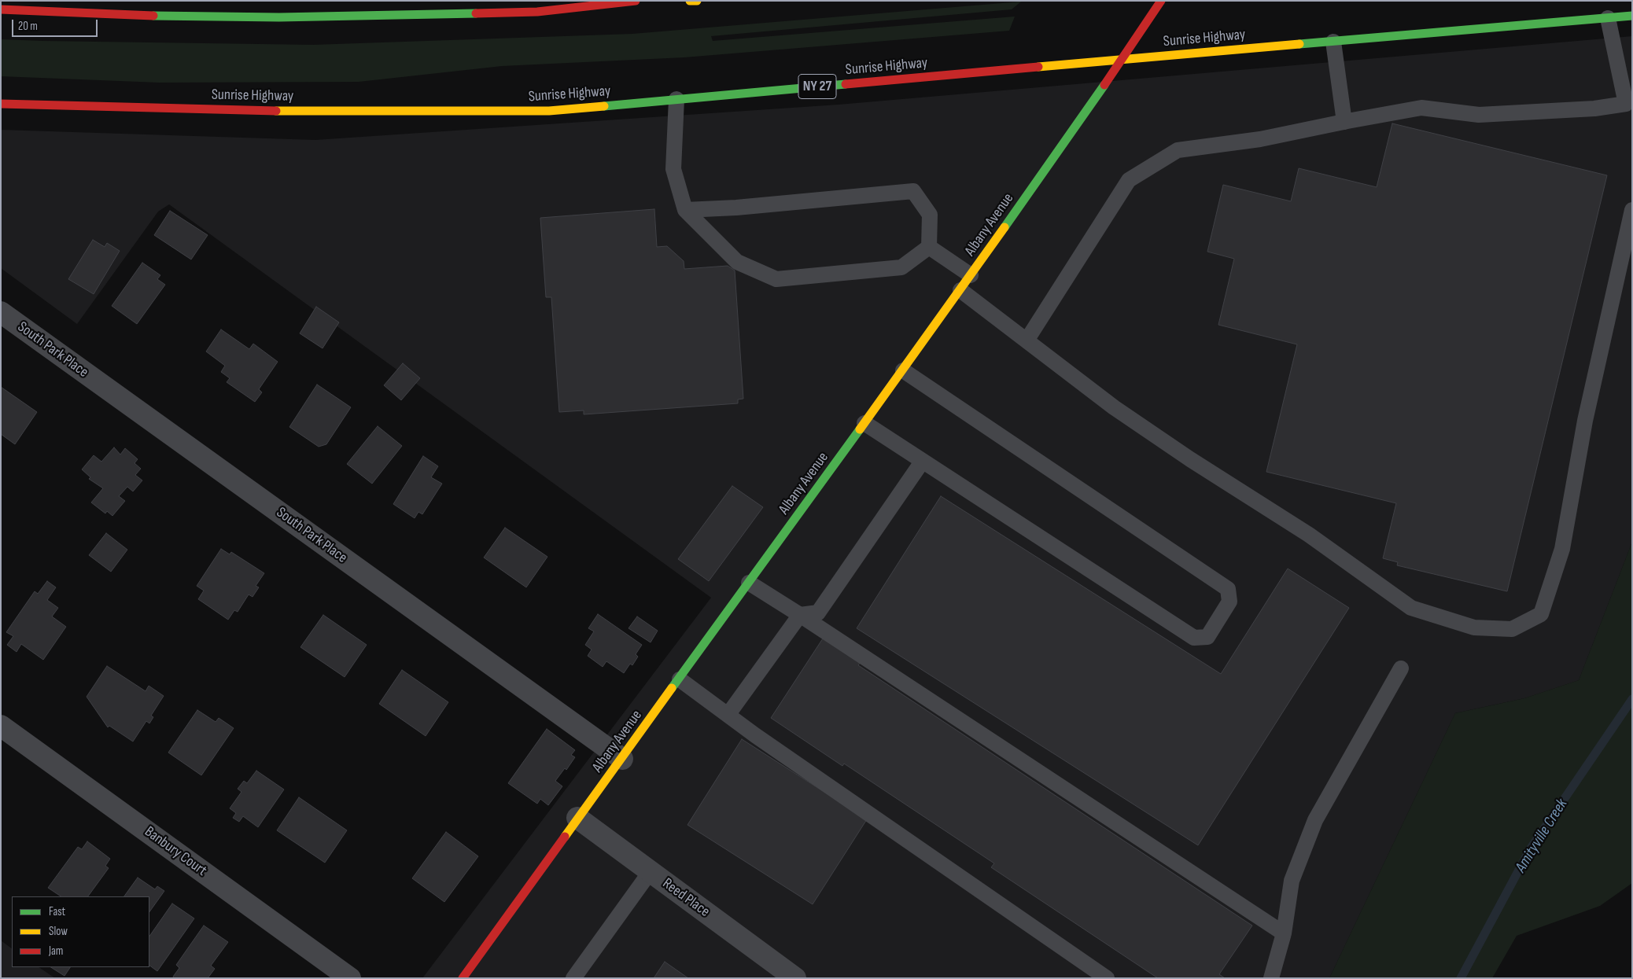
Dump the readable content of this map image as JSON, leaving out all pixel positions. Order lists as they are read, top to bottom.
{
  "streets": {
    "main road": ["Sunrise Highway", "NY 27", "Albany Avenue"],
    "street": ["South Park Place", "Banbury Court", "Reed Place"]
  },
  "crossings": [
    ["Sunrise Highway", "Albany Avenue"],
    ["Albany Avenue", "South Park Place"],
    ["Albany Avenue", "Reed Place"]
  ],
  "water": ["Amityville Creek"],
  "legend": ["Fast", "Slow", "Jam"],
  "scale_bar": "20 m"
}
